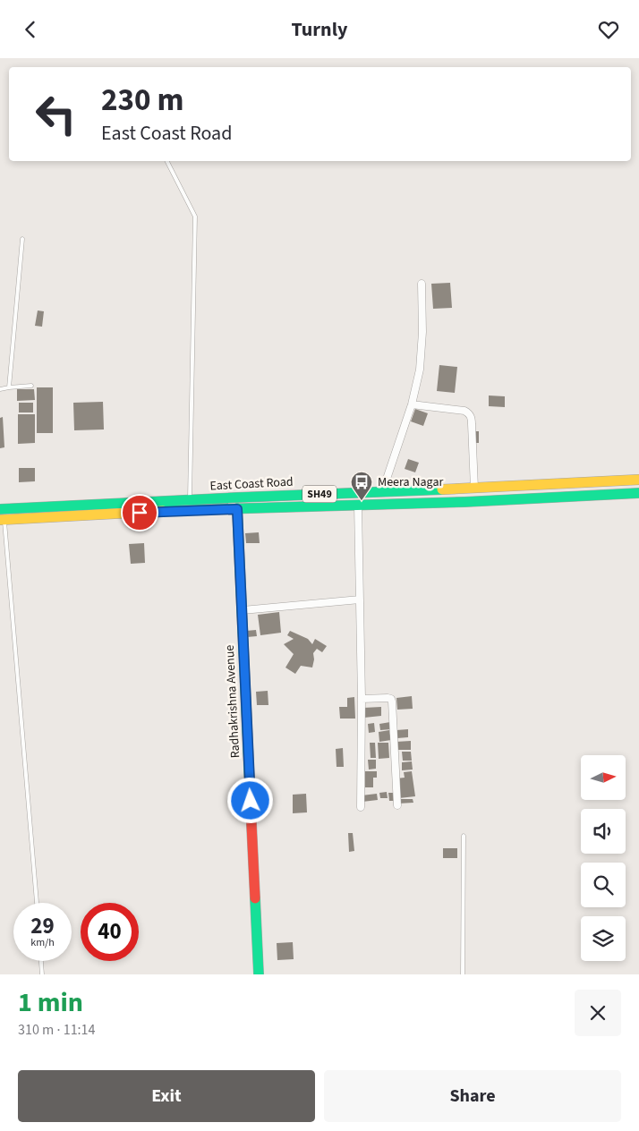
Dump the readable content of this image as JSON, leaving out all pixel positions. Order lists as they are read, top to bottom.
{
  "streets": {
    "main road": ["East Coast Road", "SH49", "Radhakrishna Avenue"]
  },
  "crossings": [
    ["East Coast Road", "Radhakrishna Avenue"]
  ],
  "places": {
    "bus stop": ["Meera Nagar"]
  },
  "north": "right",
  "page": {
    "header": "Turnly",
    "turn": ["230 m", "East Coast Road"],
    "speed": "29 km/h",
    "limit": "40",
    "heading": ["1 min", "310 m · 11:14"],
    "buttons": ["Exit", "Share"]
  }
}
